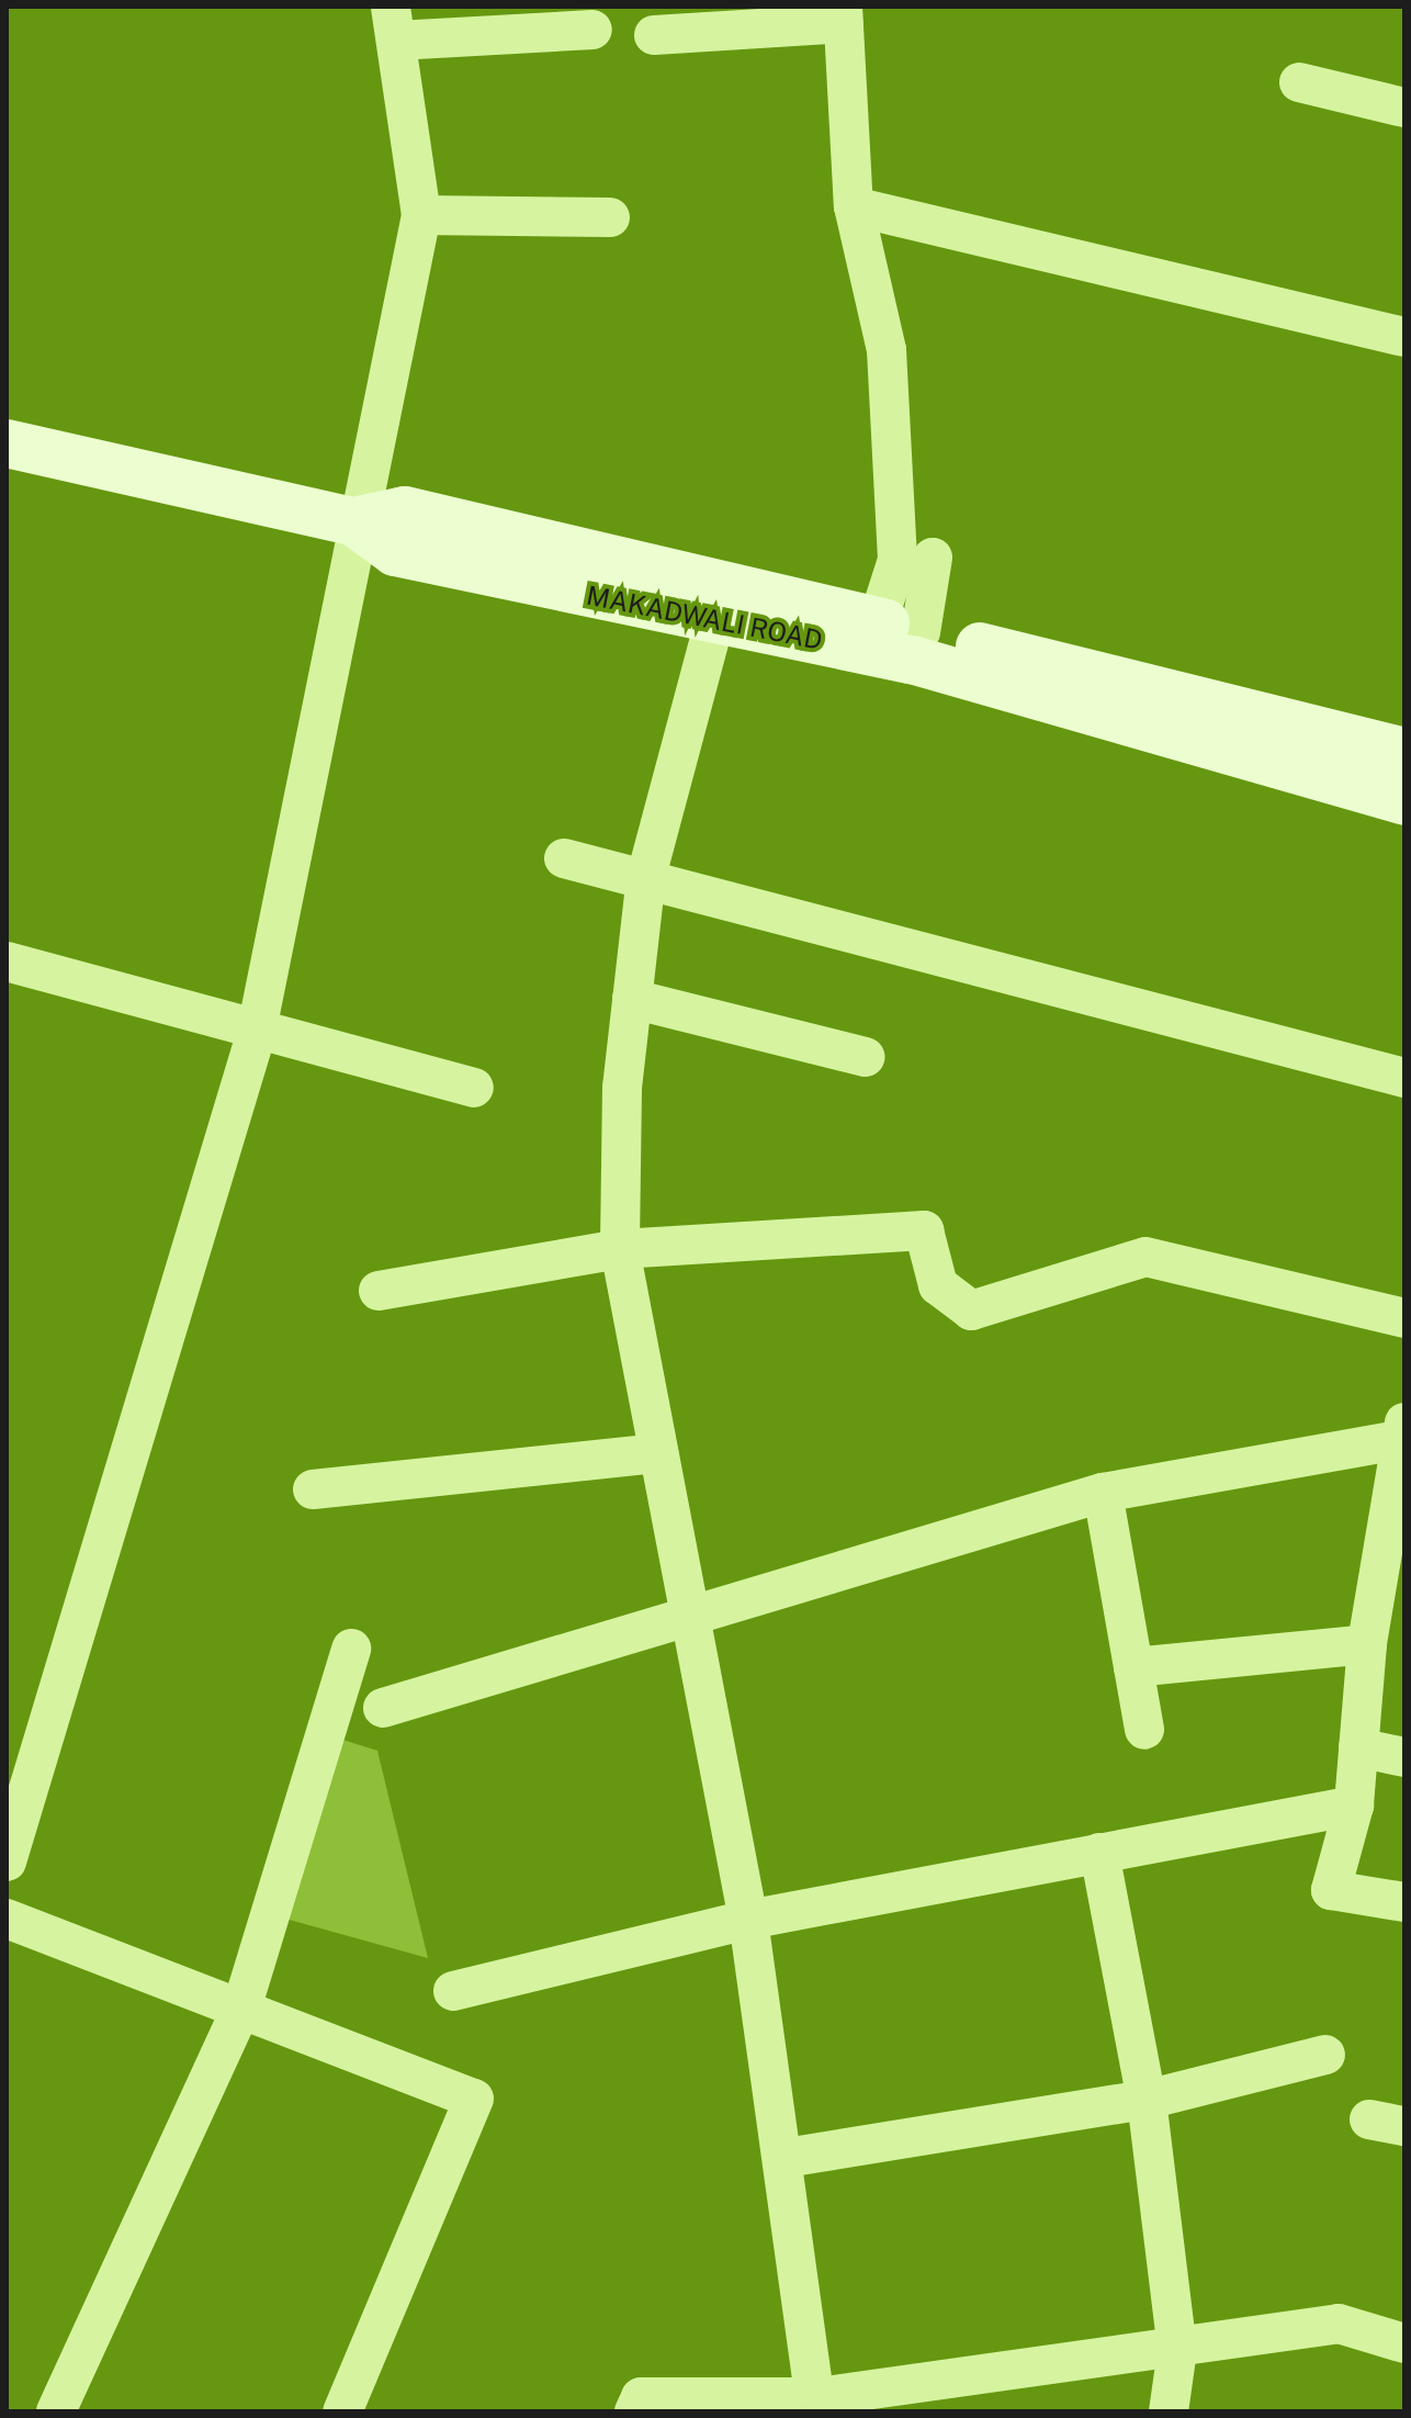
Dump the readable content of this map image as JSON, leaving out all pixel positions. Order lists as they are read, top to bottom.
{
  "streets": {
    "street": ["MAKADWALI ROAD"]
  }
}
